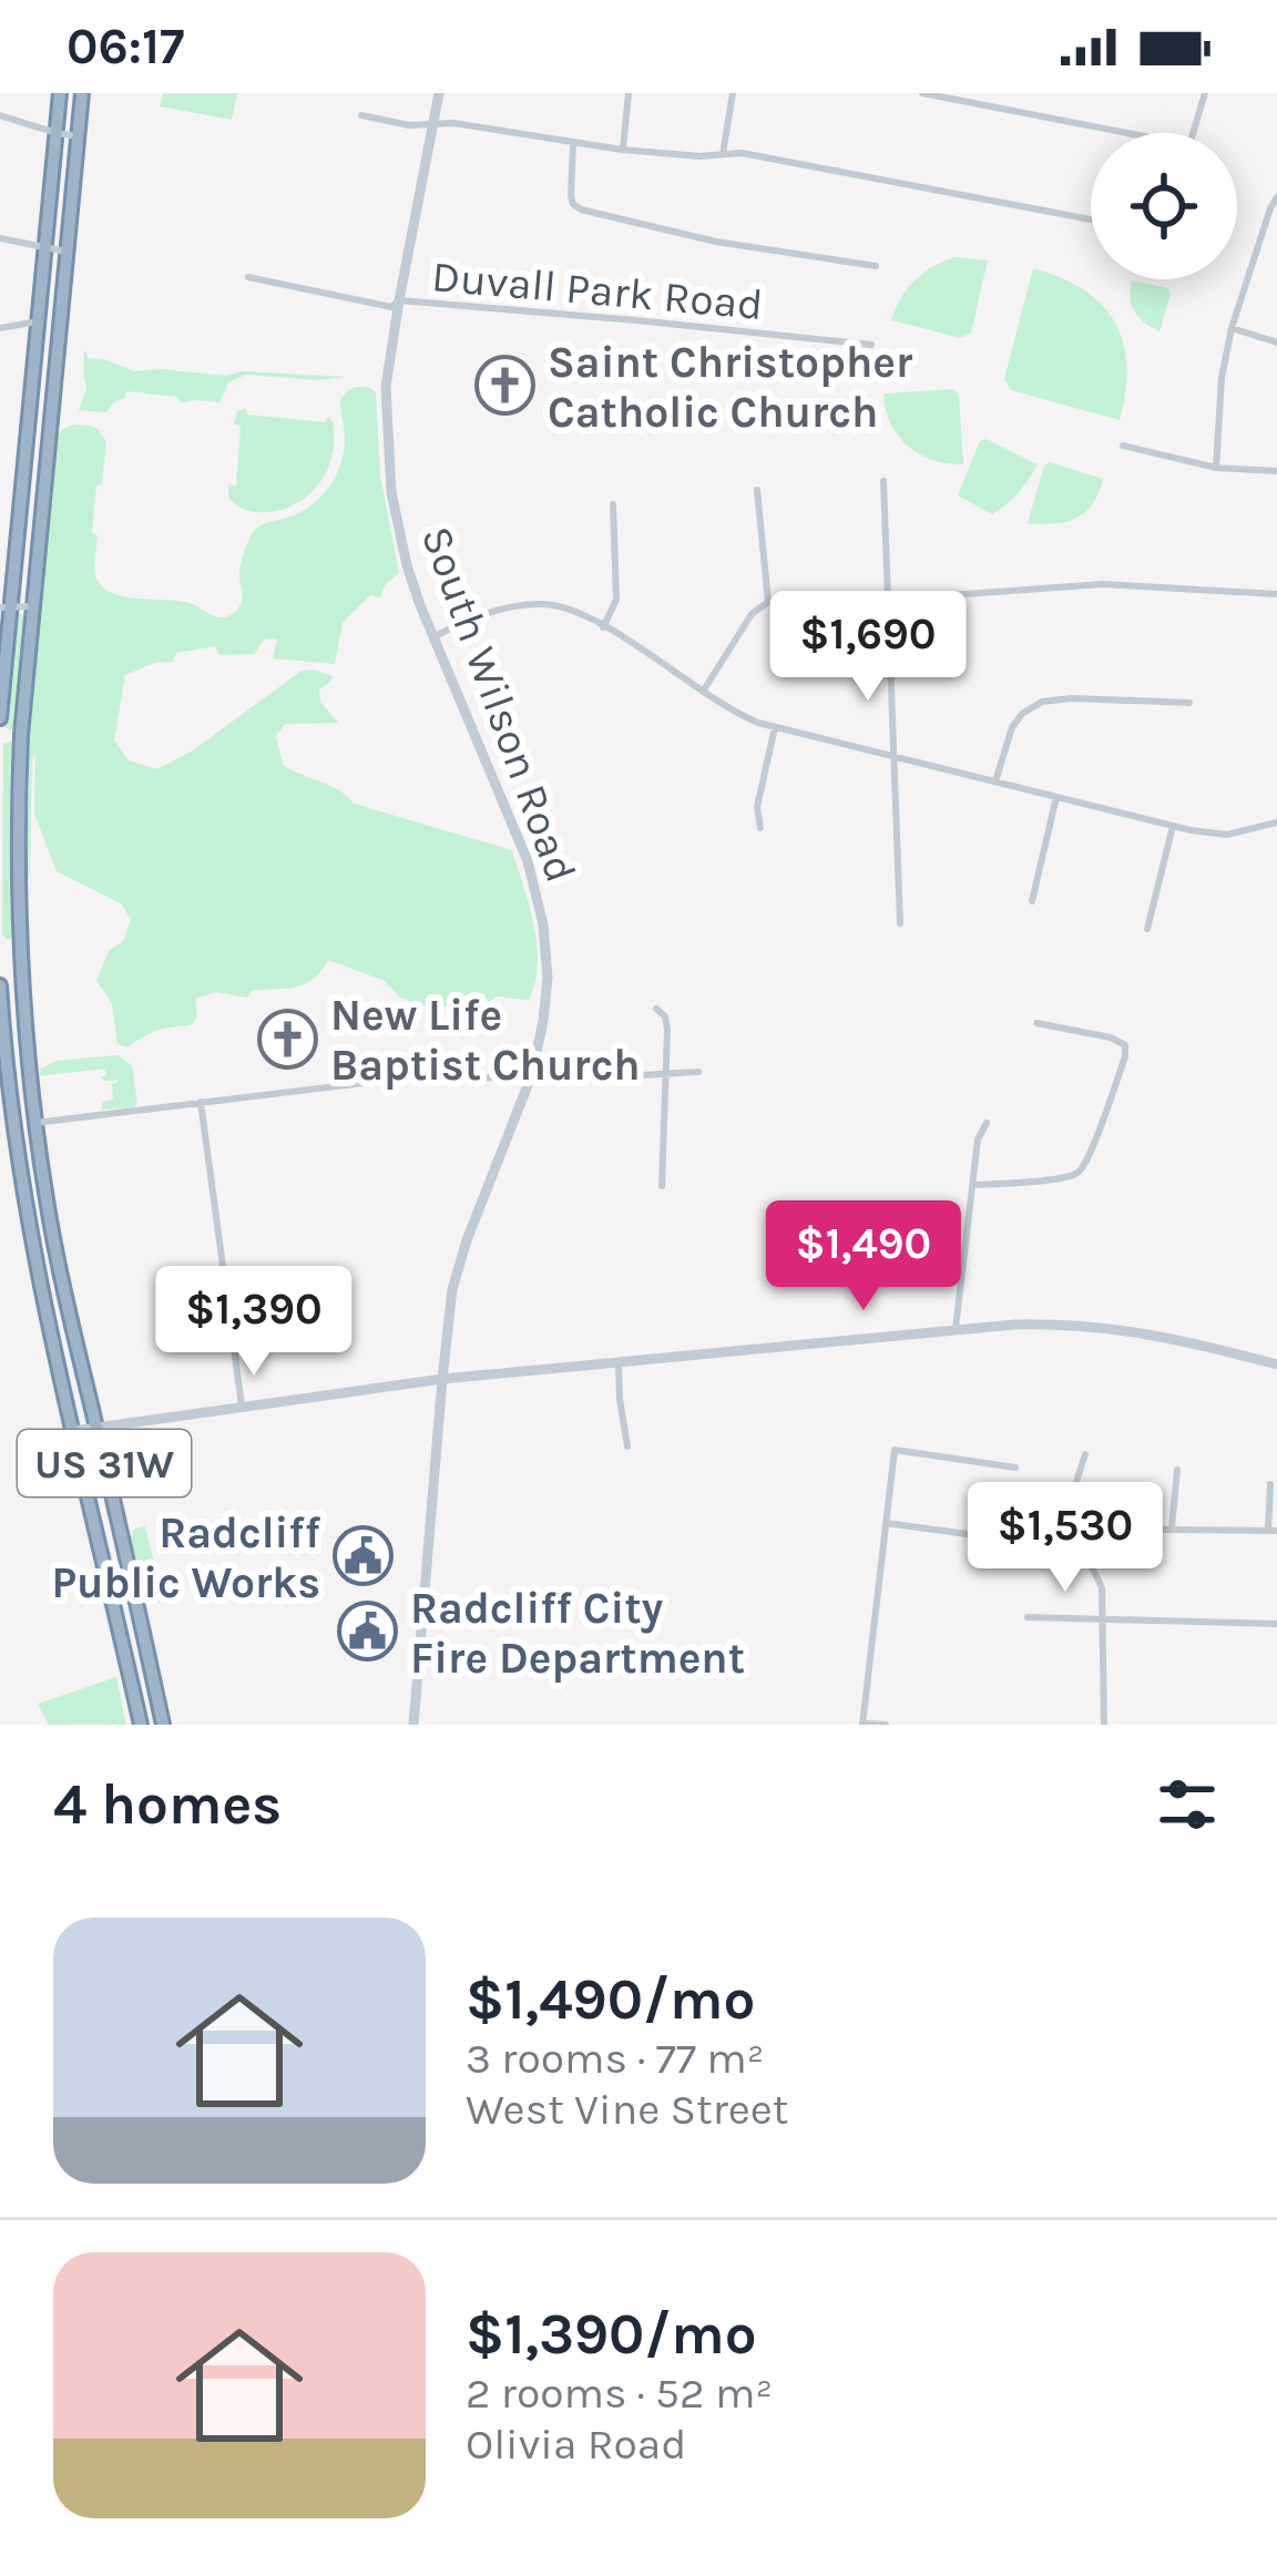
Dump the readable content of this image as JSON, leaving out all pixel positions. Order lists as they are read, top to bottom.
{
  "streets": {
    "highway": ["US 31W"],
    "main road": ["South Wilson Road"],
    "street": ["Duvall Park Road"]
  },
  "crossings": [
    ["Duvall Park Road", "South Wilson Road"]
  ],
  "places": {
    "church": ["Saint Christopher Catholic Church", "New Life Baptist Church"],
    "public building": ["Radcliff Public Works", "Radcliff City Fire Department"]
  },
  "page": {
    "status": "06:17",
    "price": [
      "$1,690",
      "$1,490",
      "$1,390",
      "$1,530"
    ],
    "heading": "4 homes",
    "list": [
      {
        "name": "$1,490/mo",
        "note": "3 rooms · 77 m² · West Vine Street"
      },
      {
        "name": "$1,390/mo",
        "note": "2 rooms · 52 m² · Olivia Road"
      }
    ]
  }
}
